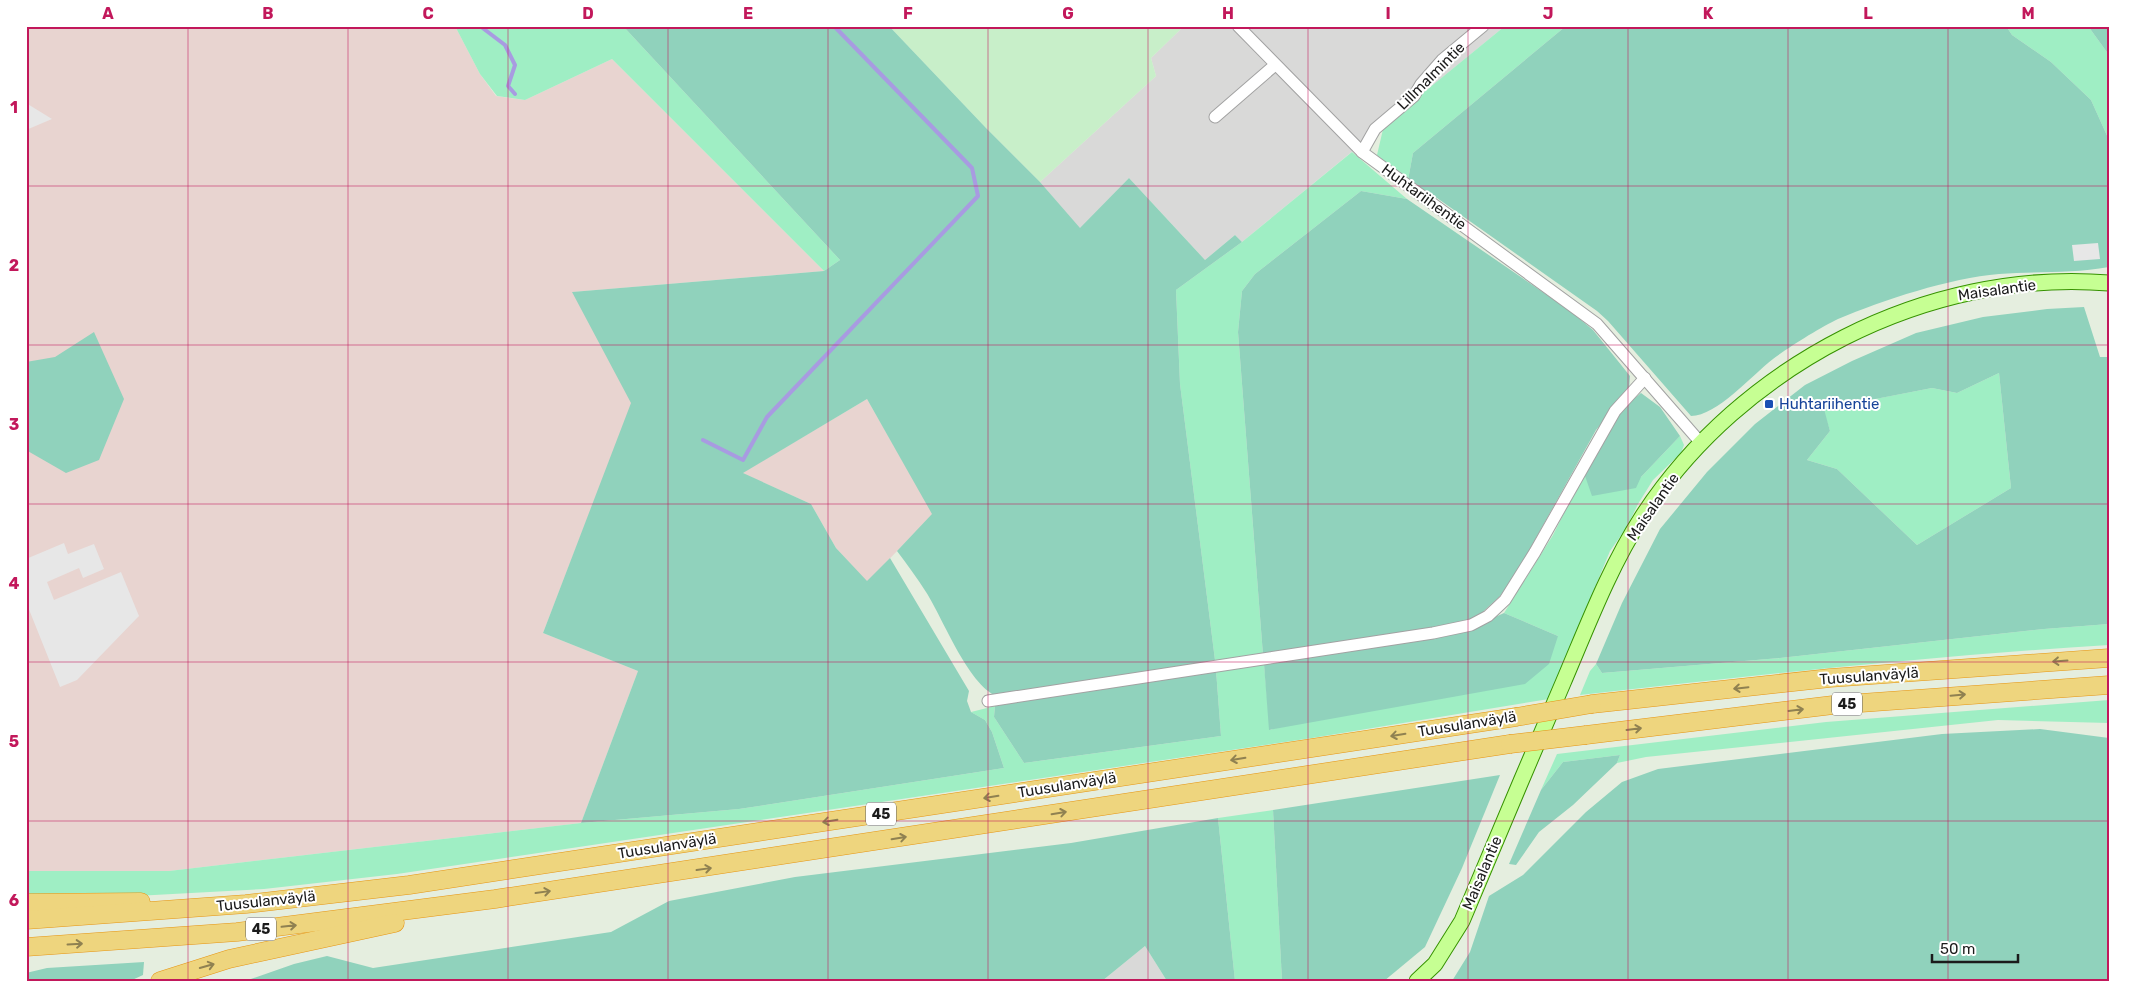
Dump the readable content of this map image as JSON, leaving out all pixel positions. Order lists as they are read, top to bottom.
{
  "streets": {
    "highway": ["Tuusulanväylä", "45"],
    "main road": ["Maisalantie"],
    "street": ["Lillmalmintie", "Huhtariihentie"]
  },
  "crossings": [
    ["Lillmalmintie", "Huhtariihentie"],
    ["Huhtariihentie", "Maisalantie"]
  ],
  "places": {
    "transit": ["Huhtariihentie"]
  },
  "scale_bar": "50 m",
  "grid": {
    "columns": [
      "A",
      "B",
      "C",
      "D",
      "E",
      "F",
      "G",
      "H",
      "I",
      "J",
      "K",
      "L",
      "M"
    ],
    "rows": [
      "1",
      "2",
      "3",
      "4",
      "5",
      "6"
    ]
  }
}
